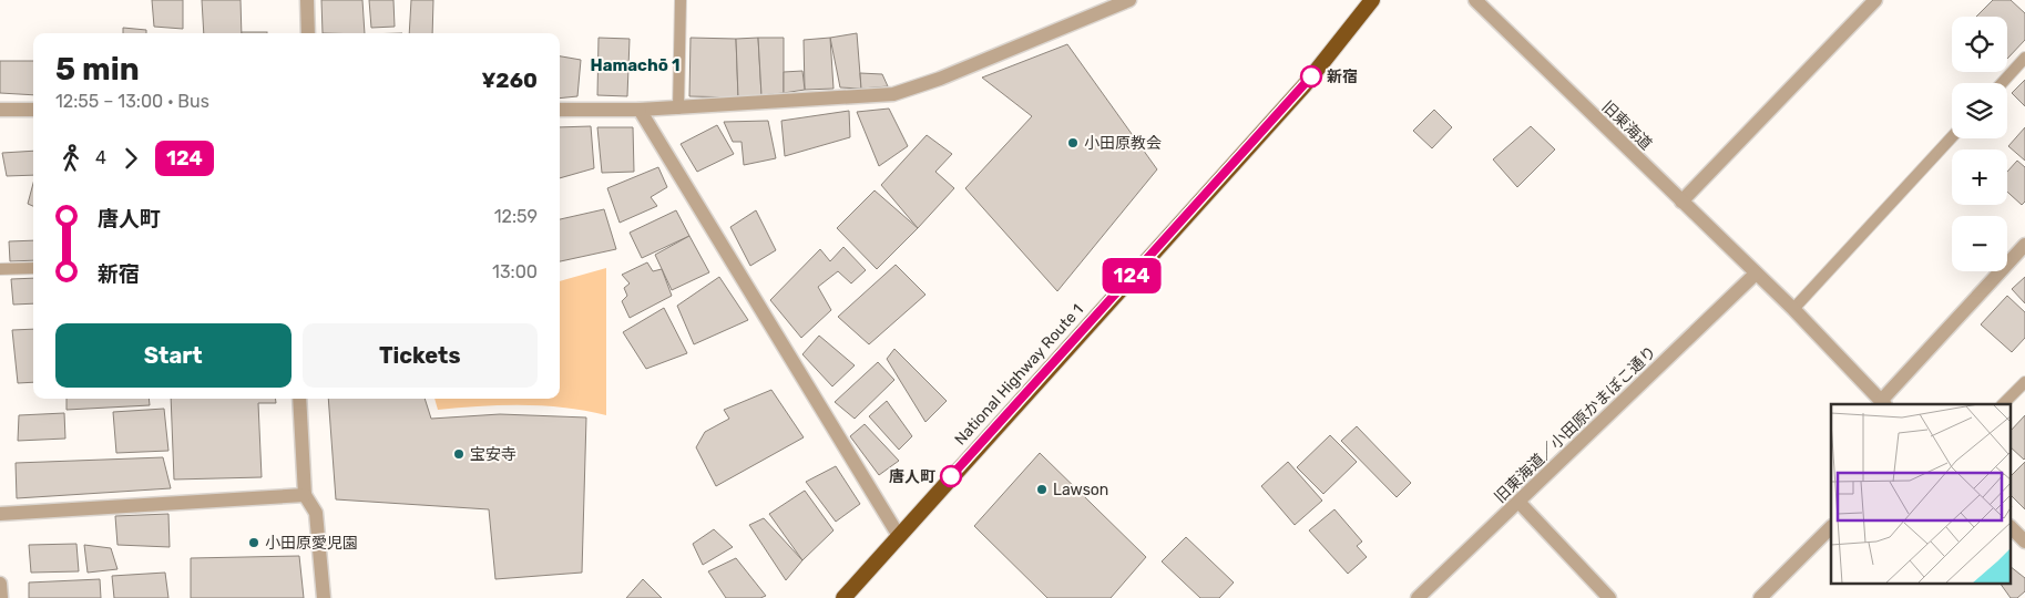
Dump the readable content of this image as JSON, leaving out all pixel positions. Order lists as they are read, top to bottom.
{
  "streets": {
    "highway": ["National Highway Route 1"],
    "street": ["旧東海道", "旧東海道／小田原かまぼこ通り"]
  },
  "crossings": [
    ["旧東海道", "旧東海道／小田原かまぼこ通り"]
  ],
  "districts": ["Hamachō 1"],
  "places": [
    "新宿",
    "小田原教会",
    "宝安寺",
    "唐人町",
    "Lawson",
    "小田原愛児園"
  ],
  "lines": ["bus line 124"],
  "page": {
    "on_map": "124",
    "map_buttons": ["+", "−"],
    "heading": ["5 min", "12:55 – 13:00 · Bus", "¥260"],
    "legs": ["4", "124"],
    "list": [
      {
        "name": "唐人町",
        "value": "12:59"
      },
      {
        "name": "新宿",
        "value": "13:00"
      }
    ],
    "buttons": ["Start", "Tickets"]
  }
}
